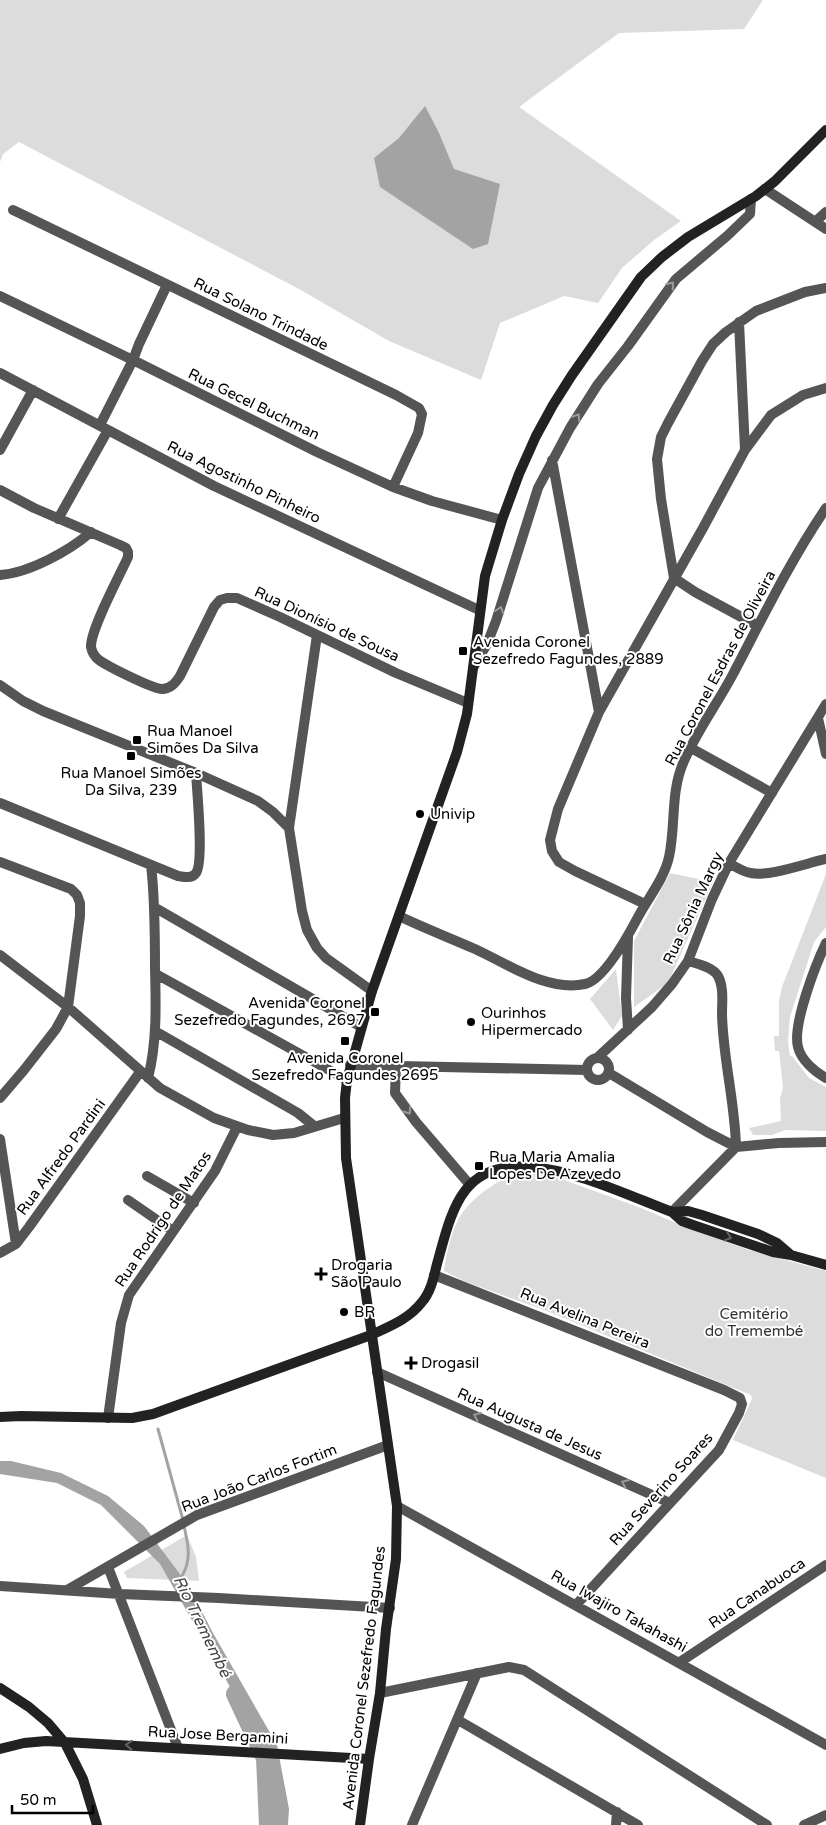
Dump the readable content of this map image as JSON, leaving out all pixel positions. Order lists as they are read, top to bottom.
{
  "streets": {
    "main road": ["Avenida Coronel Sezefredo Fagundes", "Rua Jose Bergamini"],
    "street": [
      "Rua Solano Trindade",
      "Rua Gecel Buchman",
      "Rua Agostinho Pinheiro",
      "Rua Dionísio de Sousa",
      "Rua Coronel Esdras de Oliveira",
      "Rua Sônia Margy",
      "Rua Alfredo Pardini",
      "Rua Rodrigo de Matos",
      "Rua Avelina Pereira",
      "Rua Augusta de Jesus",
      "Rua João Carlos Fortim",
      "Rua Severino Soares",
      "Rua Canabuoca",
      "Rua Iwajiro Takahashi"
    ]
  },
  "crossings": [
    ["Rua Solano Trindade", "Rua Gecel Buchman"],
    ["Rua Gecel Buchman", "Avenida Coronel Sezefredo Fagundes"],
    ["Rua Agostinho Pinheiro", "Avenida Coronel Sezefredo Fagundes"],
    ["Rua Dionísio de Sousa", "Avenida Coronel Sezefredo Fagundes"],
    ["Rua Coronel Esdras de Oliveira", "Avenida Coronel Sezefredo Fagundes"],
    ["Rua Avelina Pereira", "Rua Severino Soares"],
    ["Rua Augusta de Jesus", "Rua Severino Soares"],
    ["Rua Augusta de Jesus", "Avenida Coronel Sezefredo Fagundes"],
    ["Rua João Carlos Fortim", "Avenida Coronel Sezefredo Fagundes"],
    ["Rua Severino Soares", "Rua Iwajiro Takahashi"],
    ["Rua Canabuoca", "Rua Iwajiro Takahashi"],
    ["Rua Iwajiro Takahashi", "Avenida Coronel Sezefredo Fagundes"],
    ["Avenida Coronel Sezefredo Fagundes", "Rua Jose Bergamini"]
  ],
  "one_way": ["Rua Augusta de Jesus"],
  "water": ["Rio Tremembé"],
  "parks": ["Cemitério do Tremembé"],
  "places": {
    "transit": [
      "Avenida Coronel Sezefredo Fagundes, 2889",
      "Rua Manoel Simões Da Silva",
      "Rua Manoel Simões Da Silva, 239",
      "Avenida Coronel Sezefredo Fagundes, 2697",
      "Avenida Coronel Sezefredo Fagundes 2695",
      "Rua Maria Amalia Lopes De Azevedo"
    ],
    "other": ["Univip", "Ourinhos Hipermercado", "BR"],
    "health": ["Drogaria São Paulo", "Drogasil"]
  },
  "scale_bar": "50 m"
}
